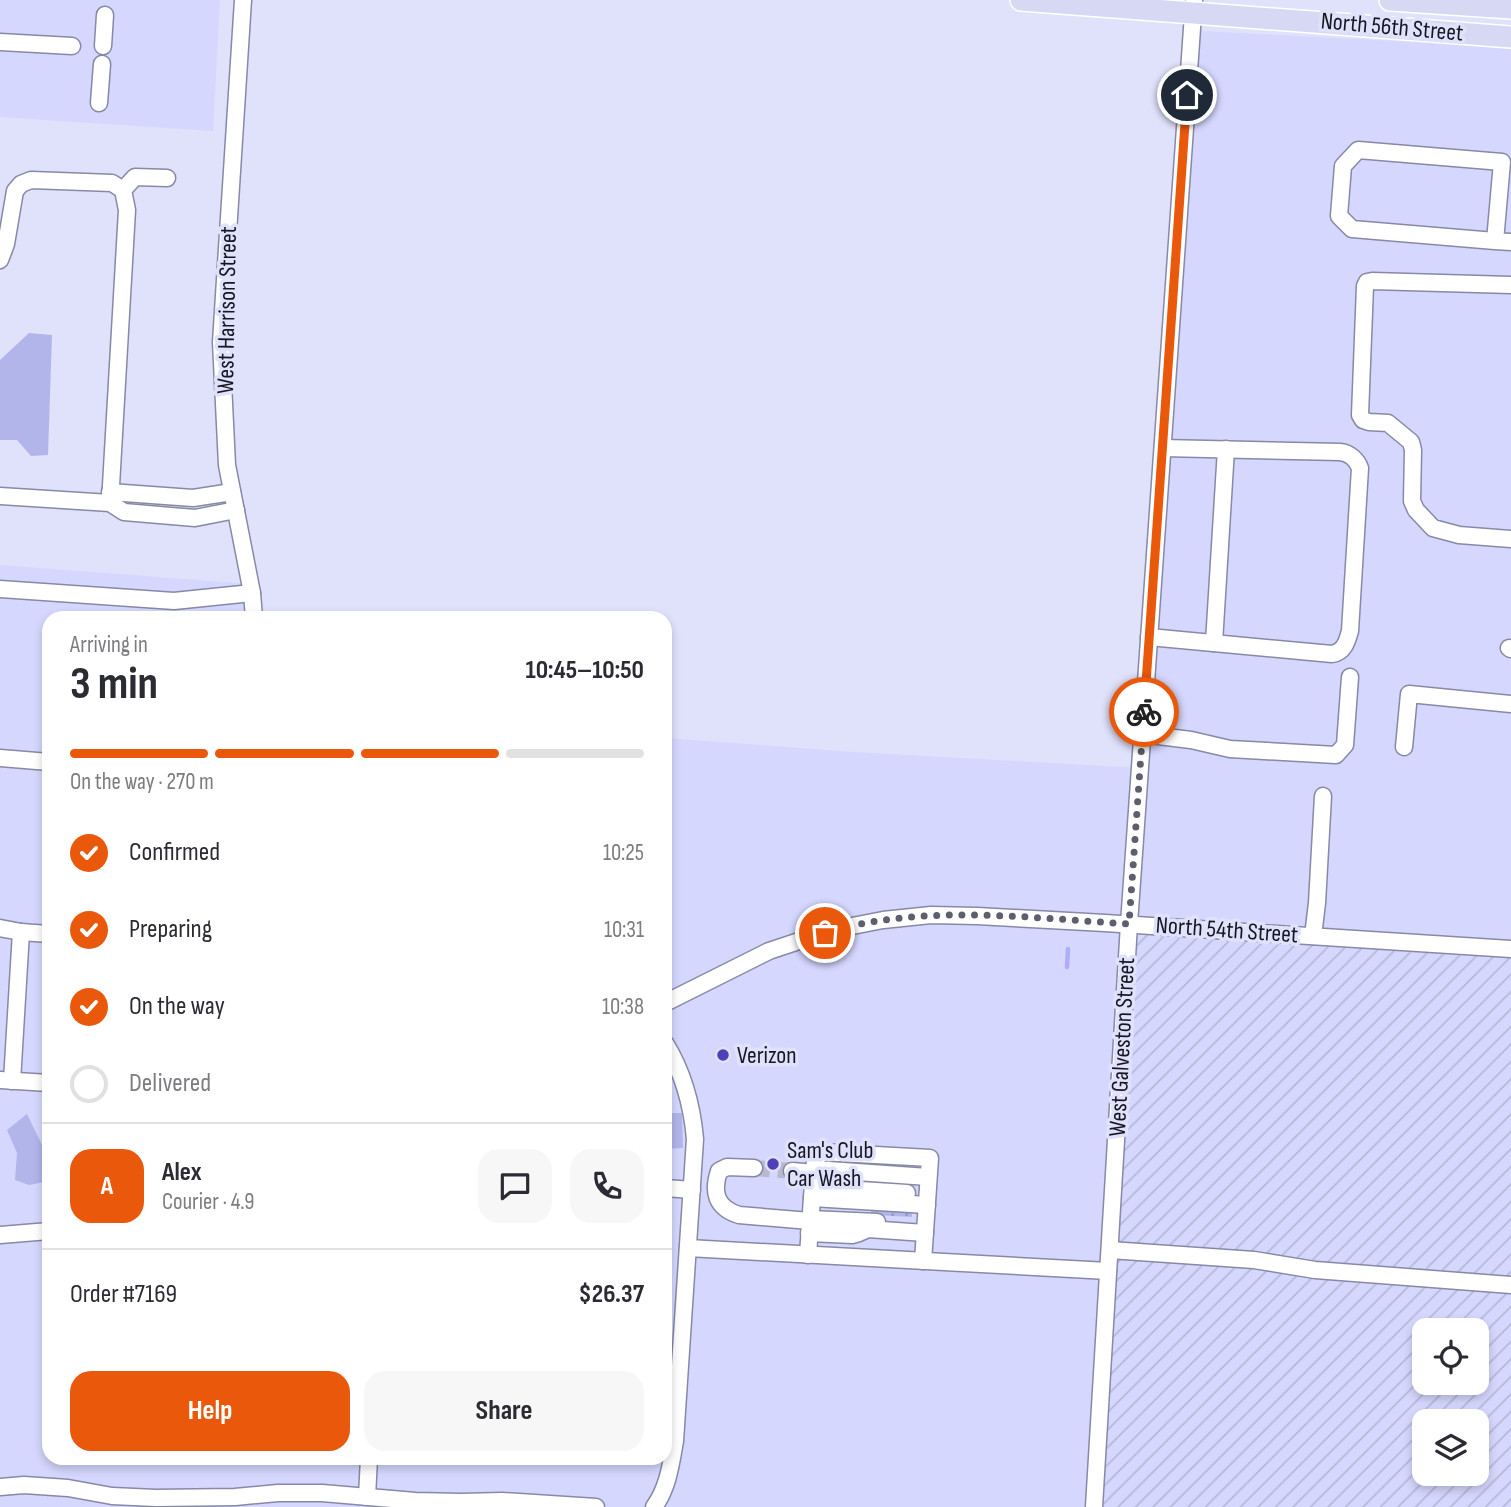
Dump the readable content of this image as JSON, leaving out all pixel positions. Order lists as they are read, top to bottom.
{
  "streets": {
    "main road": ["North 56th Street"],
    "street": ["West Harrison Street", "North 54th Street", "West Galveston Street"]
  },
  "crossings": [
    ["North 56th Street", "West Galveston Street"],
    ["North 54th Street", "West Galveston Street"]
  ],
  "places": ["Verizon", "Sam's Club Car Wash"],
  "page": {
    "heading": ["3 min", "Arriving in", "10:45–10:50"],
    "panel": [
      "Alex",
      "Courier · 4.9",
      "Order #7169",
      "$26.37"
    ],
    "bar": "On the way · 270 m",
    "list": [
      ["Confirmed", "10:25"],
      ["Preparing", "10:31"],
      ["On the way", "10:38"],
      "Delivered"
    ],
    "round": "A",
    "buttons": ["Help", "Share"]
  }
}
